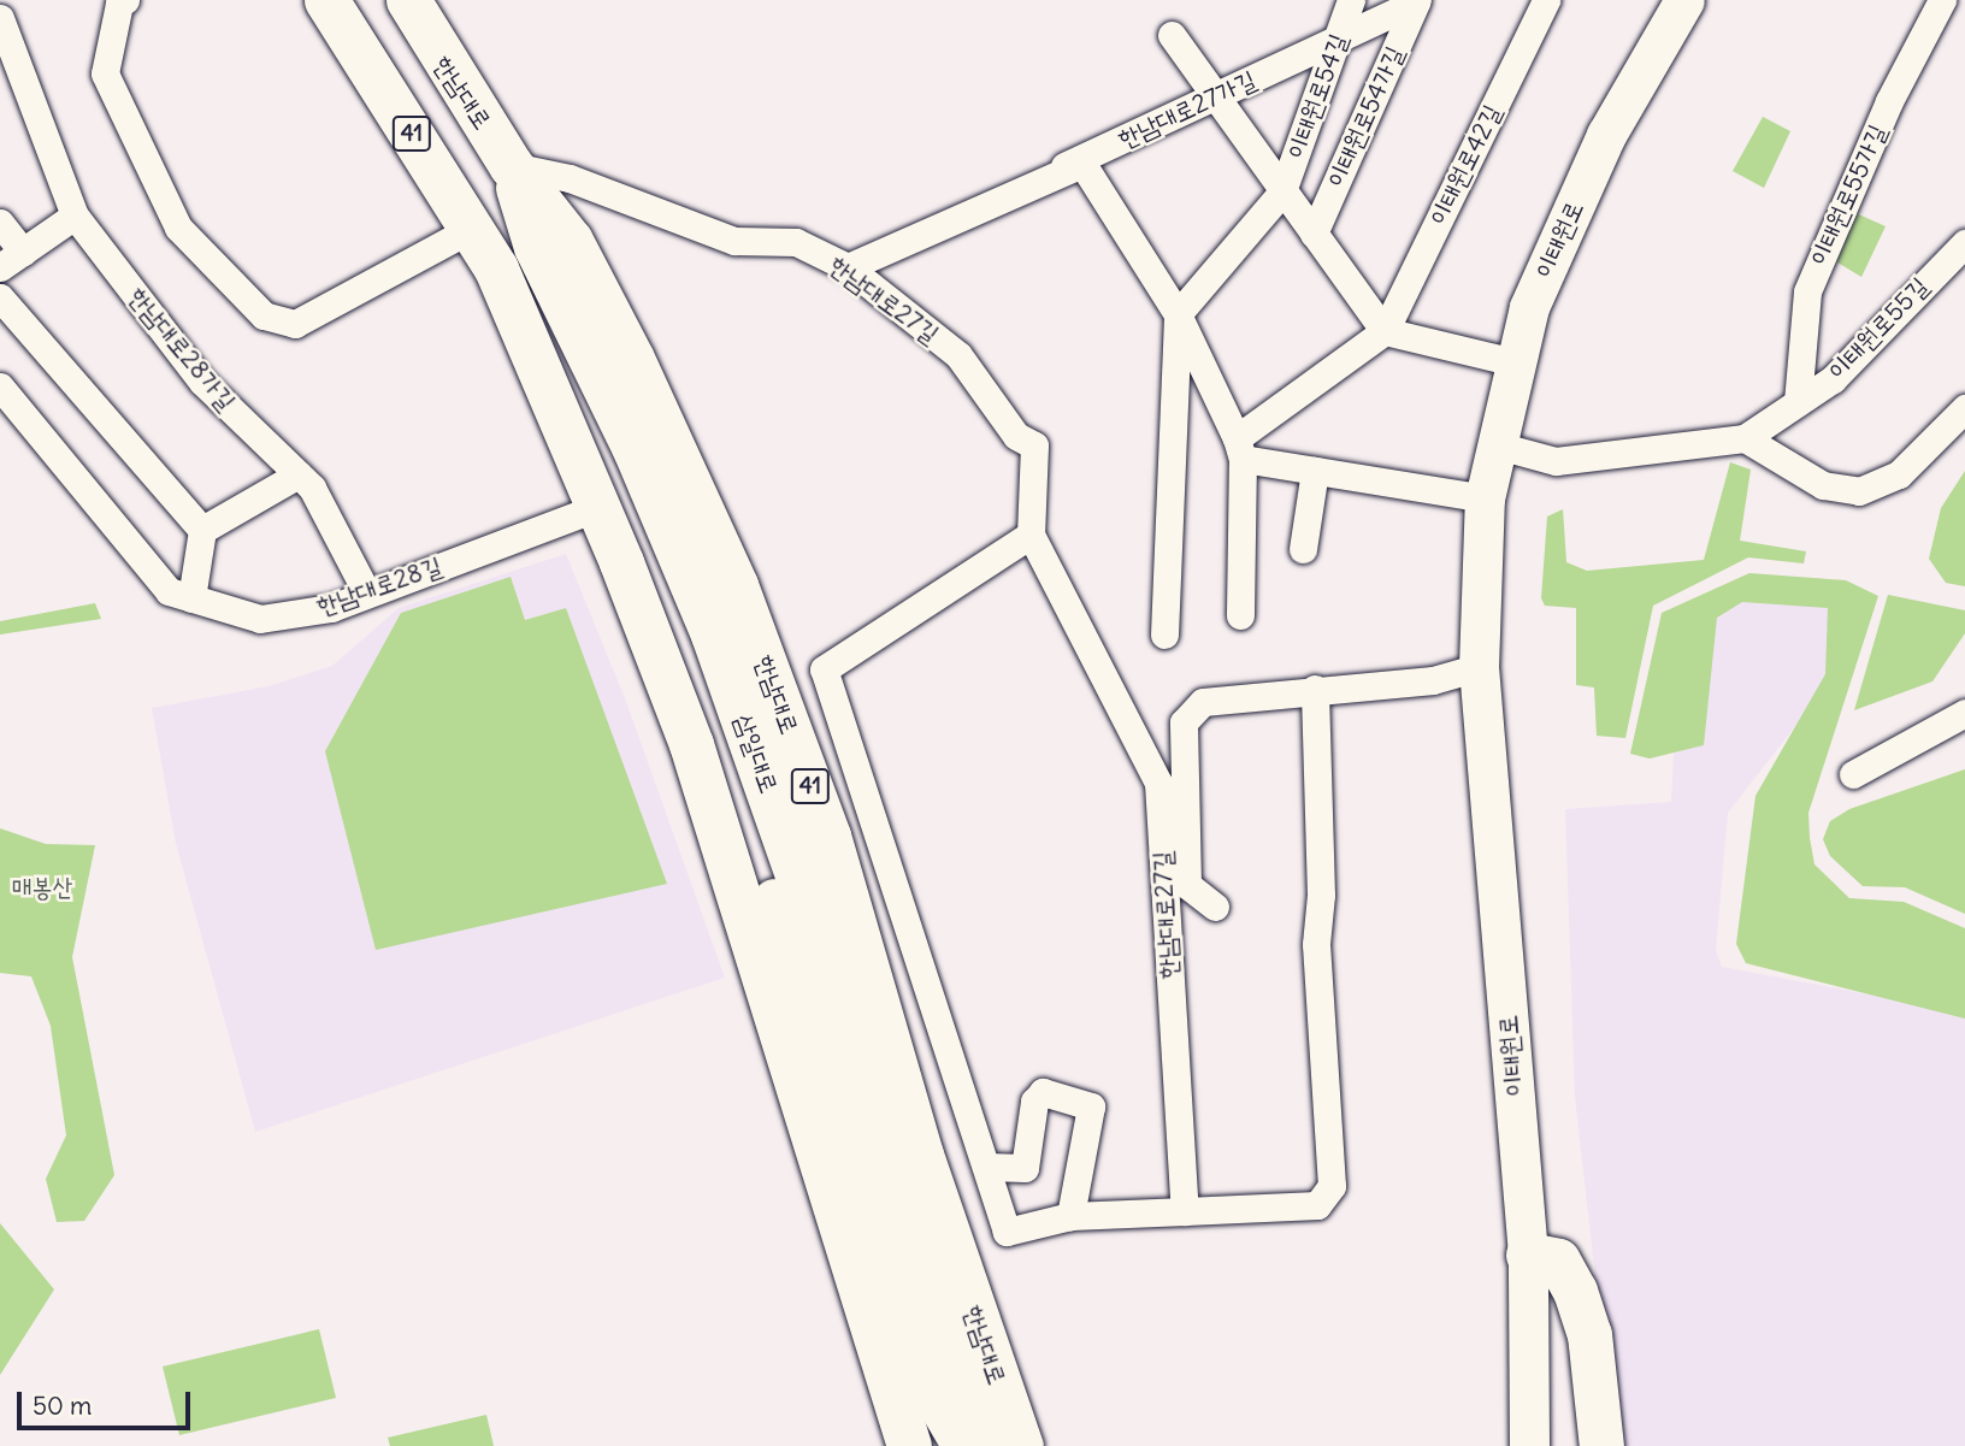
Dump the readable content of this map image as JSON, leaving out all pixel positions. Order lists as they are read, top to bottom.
{
  "streets": {
    "main road": [
      "한남대로",
      "41",
      "이태원로",
      "삼일대로"
    ],
    "street": [
      "이태원로54길",
      "한남대로27가길",
      "이태원로54가길",
      "이태원로42길",
      "이태원로55가길",
      "한남대로27길",
      "이태원로55길",
      "한남대로28가길",
      "한남대로28길"
    ]
  },
  "crossings": [
    ["한남대로", "한남대로27길"],
    ["한남대로", "삼일대로"],
    ["이태원로54길", "한남대로27가길"],
    ["이태원로54길", "이태원로54가길"],
    ["이태원로54길", "이태원로42길"],
    ["한남대로27가길", "이태원로54가길"],
    ["한남대로27가길", "한남대로27길"],
    ["41", "한남대로28길"],
    ["41", "삼일대로"],
    ["이태원로55가길", "이태원로55길"],
    ["이태원로", "이태원로55길"],
    ["한남대로27길", "삼일대로"],
    ["한남대로28가길", "한남대로28길"]
  ],
  "parks": ["매봉산"],
  "scale_bar": "50 m"
}
